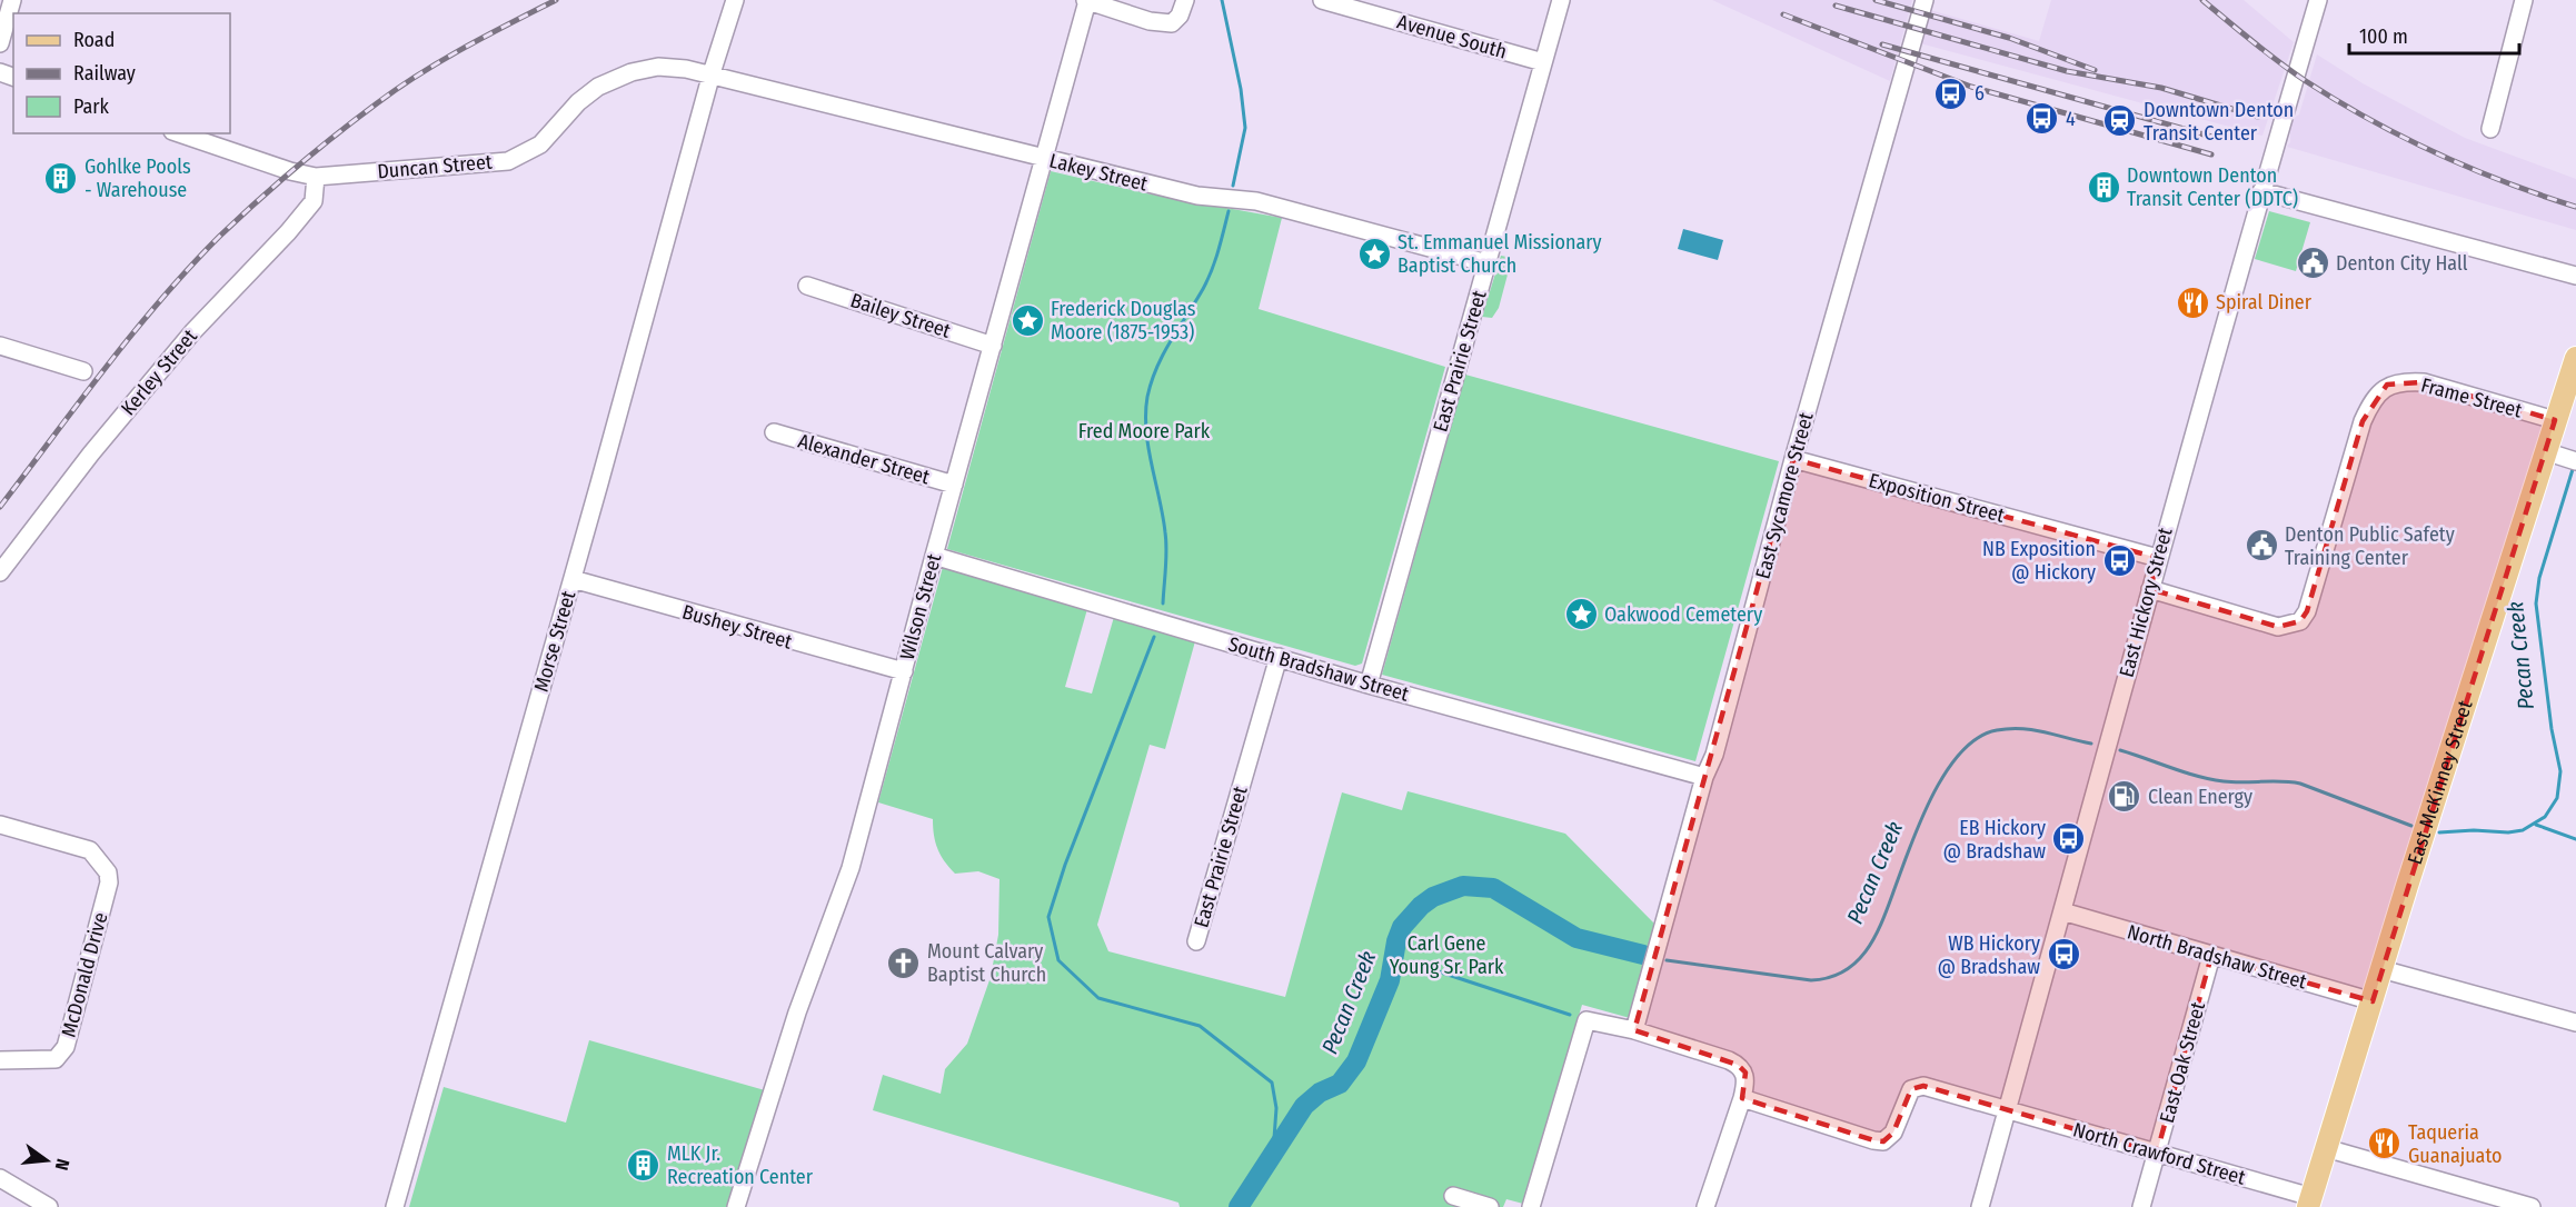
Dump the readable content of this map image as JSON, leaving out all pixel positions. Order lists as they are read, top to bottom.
{
  "streets": {
    "main road": ["East McKinney Street"],
    "street": [
      "Avenue South",
      "Duncan Street",
      "Lakey Street",
      "Bailey Street",
      "East Prairie Street",
      "Kerley Street",
      "Frame Street",
      "Alexander Street",
      "East Sycamore Street",
      "Exposition Street",
      "East Hickory Street",
      "Wilson Street",
      "Bushey Street",
      "Morse Street",
      "South Bradshaw Street",
      "North Bradshaw Street",
      "McDonald Drive",
      "East Oak Street",
      "North Crawford Street"
    ]
  },
  "crossings": [
    ["Avenue South", "East Prairie Street"],
    ["Duncan Street", "Lakey Street"],
    ["Duncan Street", "Kerley Street"],
    ["Duncan Street", "Morse Street"],
    ["Lakey Street", "East Prairie Street"],
    ["Lakey Street", "Wilson Street"],
    ["Lakey Street", "Morse Street"],
    ["Bailey Street", "Wilson Street"],
    ["East Prairie Street", "South Bradshaw Street"],
    ["Frame Street", "East Hickory Street"],
    ["Frame Street", "East McKinney Street"],
    ["Alexander Street", "Wilson Street"],
    ["East Sycamore Street", "Exposition Street"],
    ["East Sycamore Street", "South Bradshaw Street"],
    ["Exposition Street", "East Hickory Street"],
    ["East Hickory Street", "North Bradshaw Street"],
    ["East Hickory Street", "North Crawford Street"],
    ["Wilson Street", "Bushey Street"],
    ["Wilson Street", "South Bradshaw Street"],
    ["Bushey Street", "Morse Street"],
    ["East McKinney Street", "North Bradshaw Street"],
    ["East McKinney Street", "North Crawford Street"],
    ["North Bradshaw Street", "East Oak Street"],
    ["East Oak Street", "North Crawford Street"]
  ],
  "water": ["Pecan Creek"],
  "parks": ["Fred Moore Park", "Carl Gene Young Sr. Park"],
  "places": {
    "bus stop": [
      "6",
      "4",
      "NB Exposition @ Hickory",
      "EB Hickory @ Bradshaw",
      "WB Hickory @ Bradshaw"
    ],
    "station": ["Downtown Denton Transit Center"],
    "building": ["Gohlke Pools - Warehouse", "Downtown Denton Transit Center (DDTC)", "MLK Jr. Recreation Center"],
    "place": ["St. Emmanuel Missionary Baptist Church", "Frederick Douglas Moore (1875-1953)", "Oakwood Cemetery"],
    "public building": ["Denton City Hall", "Denton Public Safety Training Center"],
    "restaurant": ["Spiral Diner", "Taqueria Guanajuato"],
    "fuel station": ["Clean Energy"],
    "church": ["Mount Calvary Baptist Church"]
  },
  "legend": ["Road", "Railway", "Park"],
  "scale_bar": "100 m",
  "north": "right"
}
